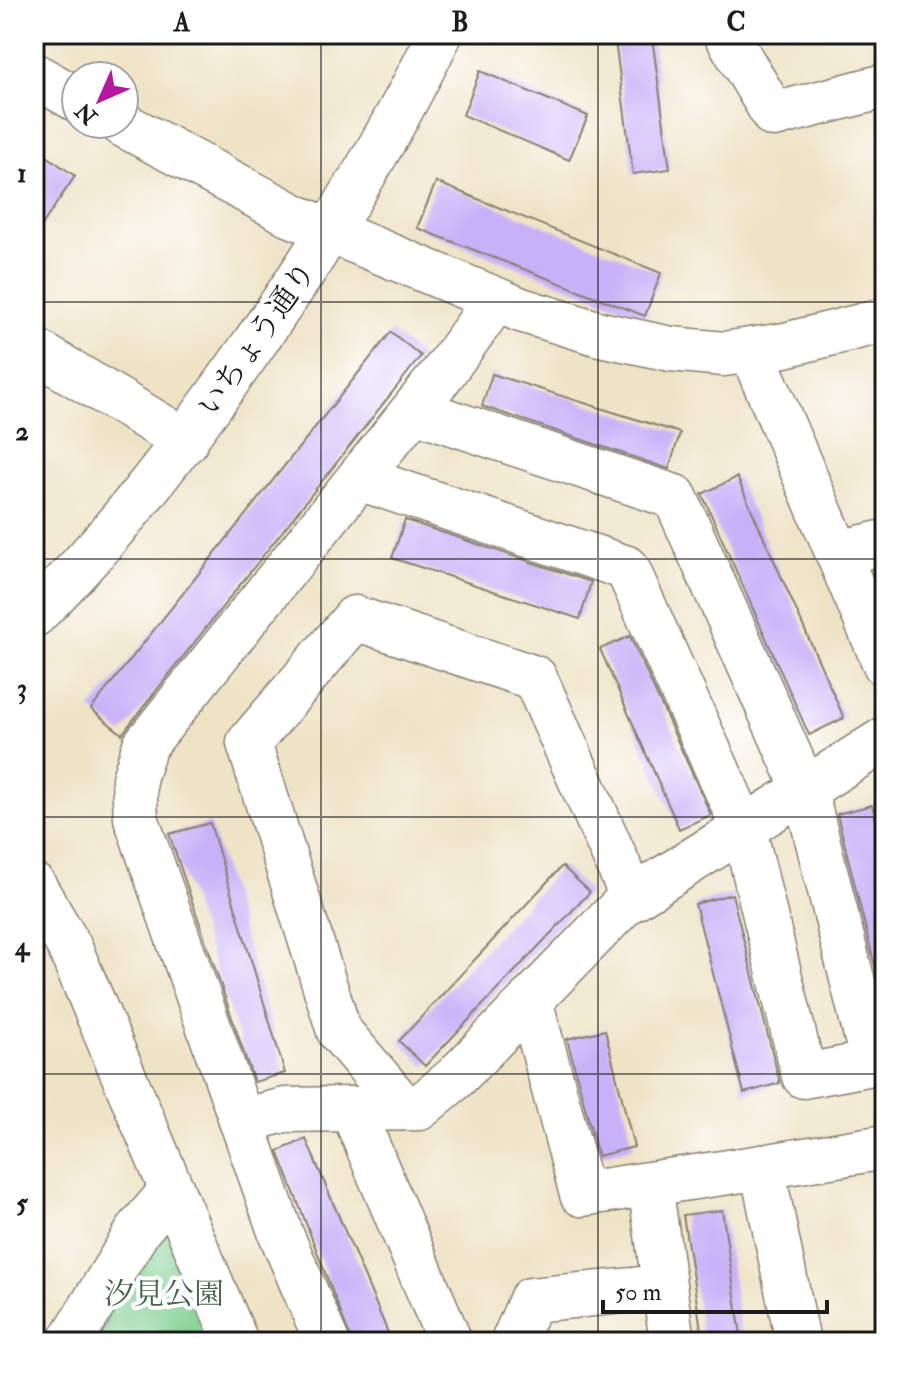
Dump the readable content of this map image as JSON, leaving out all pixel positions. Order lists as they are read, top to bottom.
{
  "streets": {
    "street": ["いちょう通り"]
  },
  "parks": ["汐見公園"],
  "scale_bar": "50 m",
  "north": "bottom left",
  "grid": {
    "columns": ["A", "B", "C"],
    "rows": [
      "1",
      "2",
      "3",
      "4",
      "5"
    ]
  }
}
